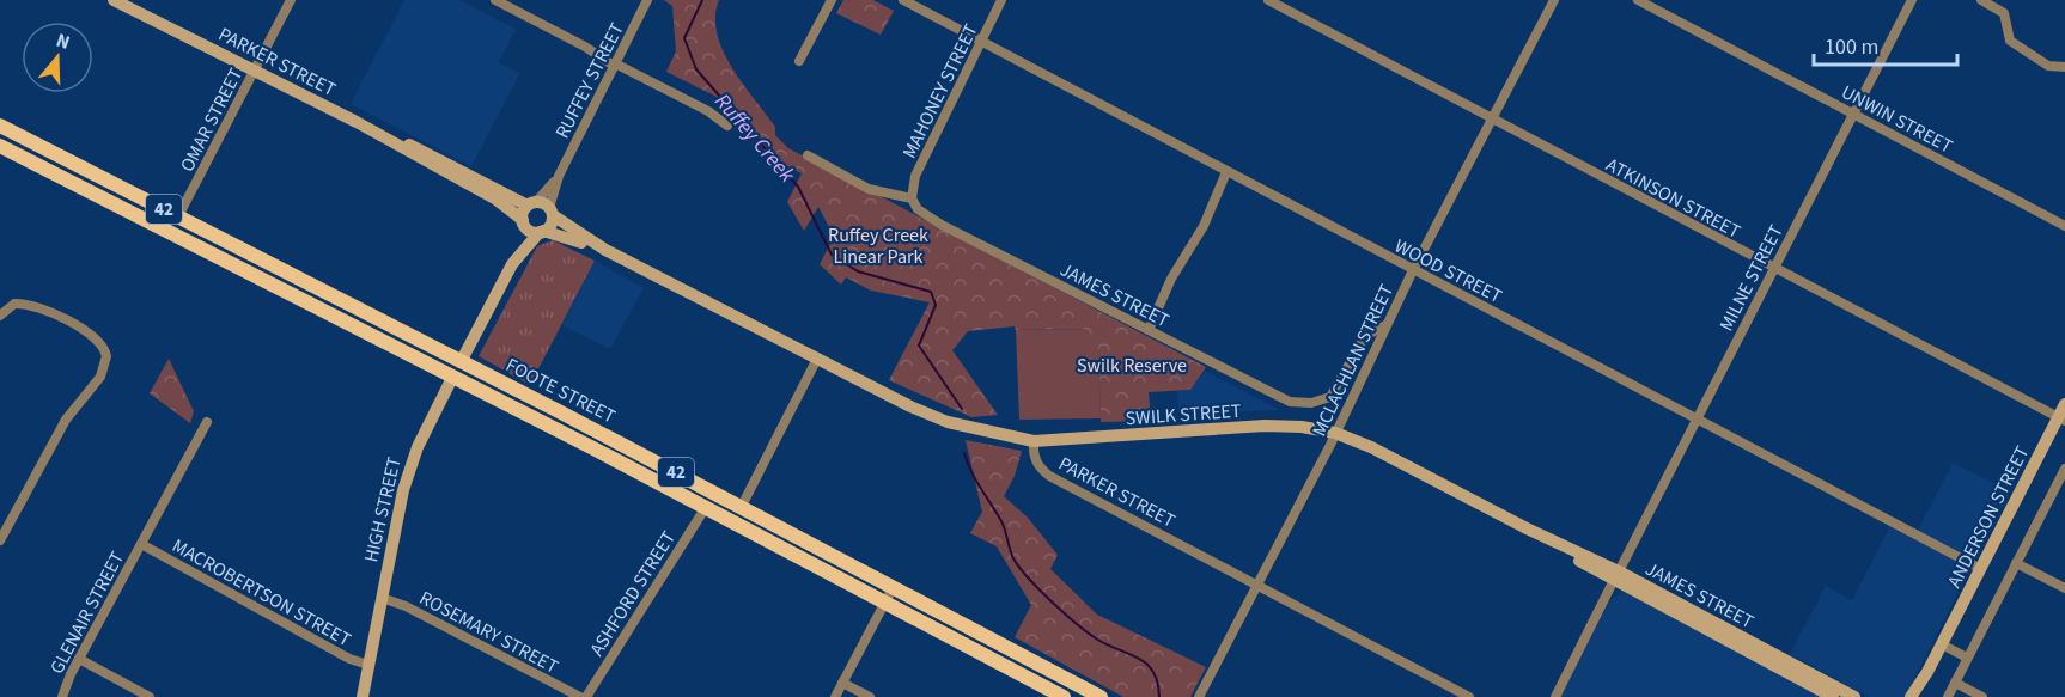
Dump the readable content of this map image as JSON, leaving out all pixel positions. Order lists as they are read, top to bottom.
{
  "streets": {
    "main road": [
      "PARKER STREET",
      "42",
      "JAMES STREET",
      "FOOTE STREET",
      "SWILK STREET",
      "HIGH STREET",
      "ANDERSON STREET"
    ],
    "street": [
      "RUFFEY STREET",
      "MAHONEY STREET",
      "UNWIN STREET",
      "OMAR STREET",
      "ATKINSON STREET",
      "WOOD STREET",
      "MILNE STREET",
      "MCLACHLAN STREET",
      "MACROBERTSON STREET",
      "ASHFORD STREET",
      "GLENAIR STREET",
      "ROSEMARY STREET"
    ]
  },
  "crossings": [
    ["PARKER STREET", "RUFFEY STREET"],
    ["PARKER STREET", "OMAR STREET"],
    ["PARKER STREET", "MCLACHLAN STREET"],
    ["PARKER STREET", "SWILK STREET"],
    ["PARKER STREET", "HIGH STREET"],
    ["RUFFEY STREET", "HIGH STREET"],
    ["MAHONEY STREET", "WOOD STREET"],
    ["MAHONEY STREET", "JAMES STREET"],
    ["UNWIN STREET", "MILNE STREET"],
    ["OMAR STREET", "FOOTE STREET"],
    ["ATKINSON STREET", "MILNE STREET"],
    ["ATKINSON STREET", "MCLACHLAN STREET"],
    ["ATKINSON STREET", "ANDERSON STREET"],
    ["WOOD STREET", "MILNE STREET"],
    ["WOOD STREET", "MCLACHLAN STREET"],
    ["WOOD STREET", "ANDERSON STREET"],
    ["MILNE STREET", "JAMES STREET"],
    ["JAMES STREET", "MCLACHLAN STREET"],
    ["JAMES STREET", "SWILK STREET"],
    ["MCLACHLAN STREET", "SWILK STREET"],
    ["FOOTE STREET", "HIGH STREET"],
    ["FOOTE STREET", "ASHFORD STREET"],
    ["HIGH STREET", "MACROBERTSON STREET"],
    ["HIGH STREET", "ROSEMARY STREET"],
    ["MACROBERTSON STREET", "GLENAIR STREET"]
  ],
  "water": ["Ruffey Creek"],
  "parks": ["Ruffey Creek Linear Park", "Swilk Reserve"],
  "scale_bar": "100 m",
  "north": "top"
}
